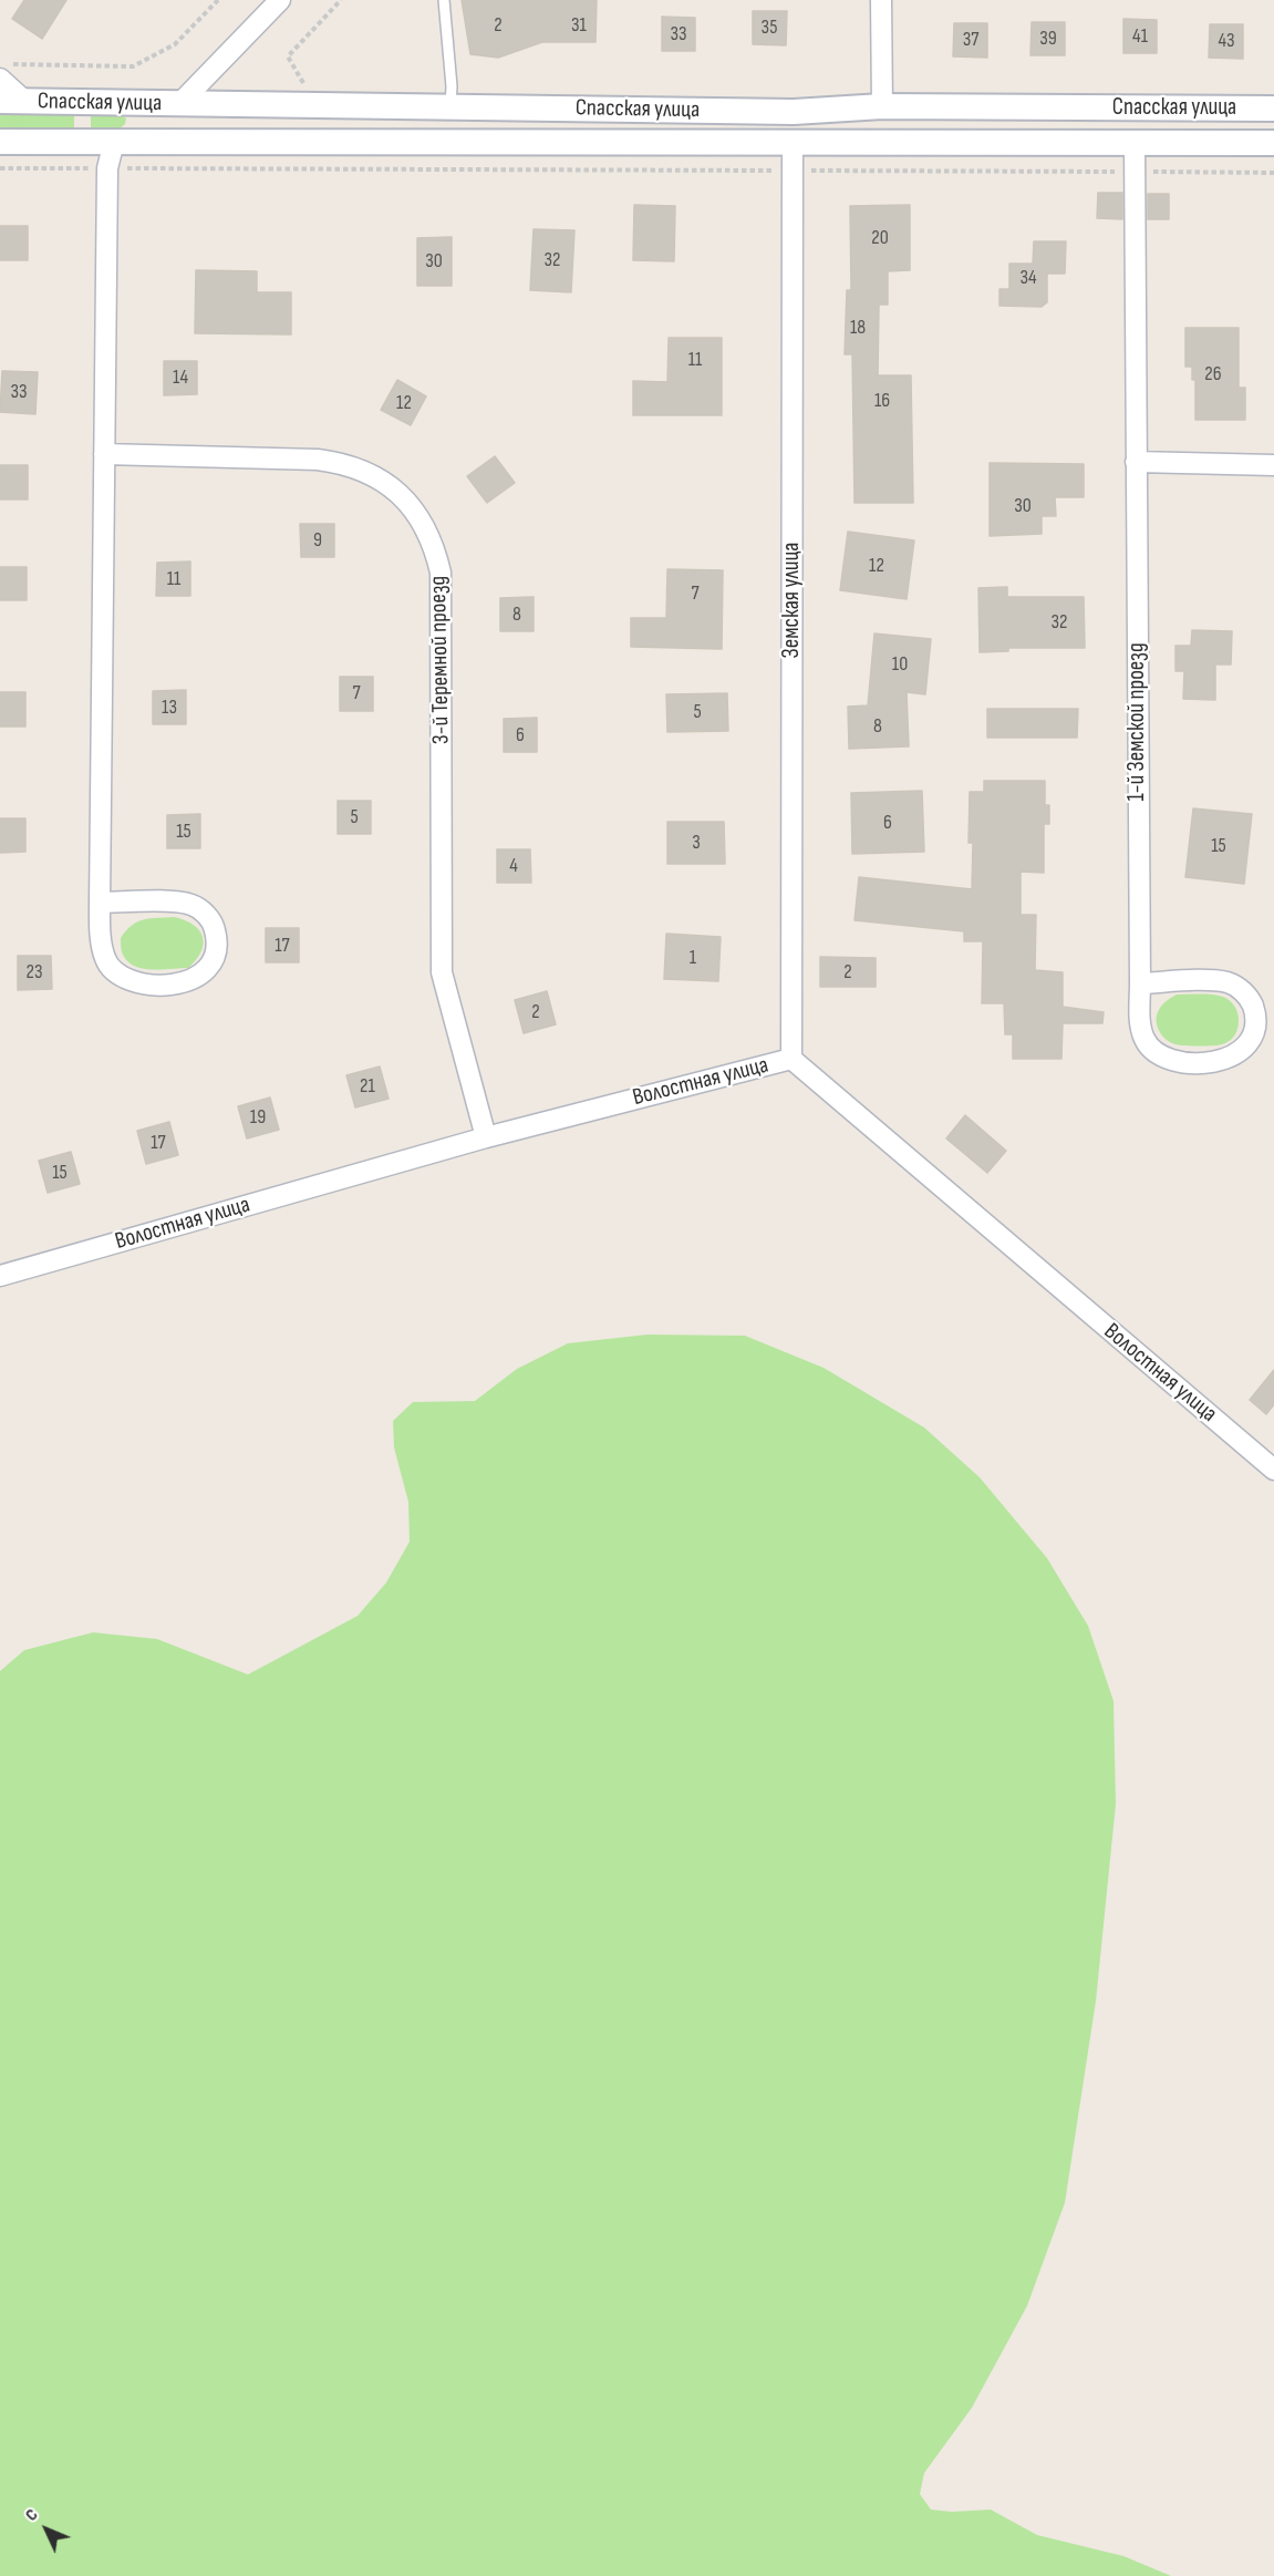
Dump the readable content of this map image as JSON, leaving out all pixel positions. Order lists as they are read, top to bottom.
{
  "streets": {
    "street": [
      "Спасская улица",
      "Земская улица",
      "3-й Теремной проезд",
      "1-й Земской проезд",
      "Волостная улица"
    ]
  },
  "crossings": [
    ["Спасская улица", "Земская улица"],
    ["Спасская улица", "1-й Земской проезд"],
    ["Земская улица", "Волостная улица"],
    ["3-й Теремной проезд", "Волостная улица"]
  ],
  "house_numbers": [
    "2",
    "31",
    "35",
    "33",
    "41",
    "39",
    "37",
    "43",
    "20",
    "32",
    "30",
    "34",
    "18",
    "11",
    "26",
    "14",
    "33",
    "16",
    "12",
    "30",
    "9",
    "12",
    "11",
    "7",
    "8",
    "32",
    "10",
    "7",
    "13",
    "5",
    "8",
    "6",
    "5",
    "6",
    "15",
    "3",
    "15",
    "4",
    "17",
    "1",
    "23",
    "2",
    "2",
    "21",
    "19",
    "17",
    "15"
  ],
  "north": "top left"
}
